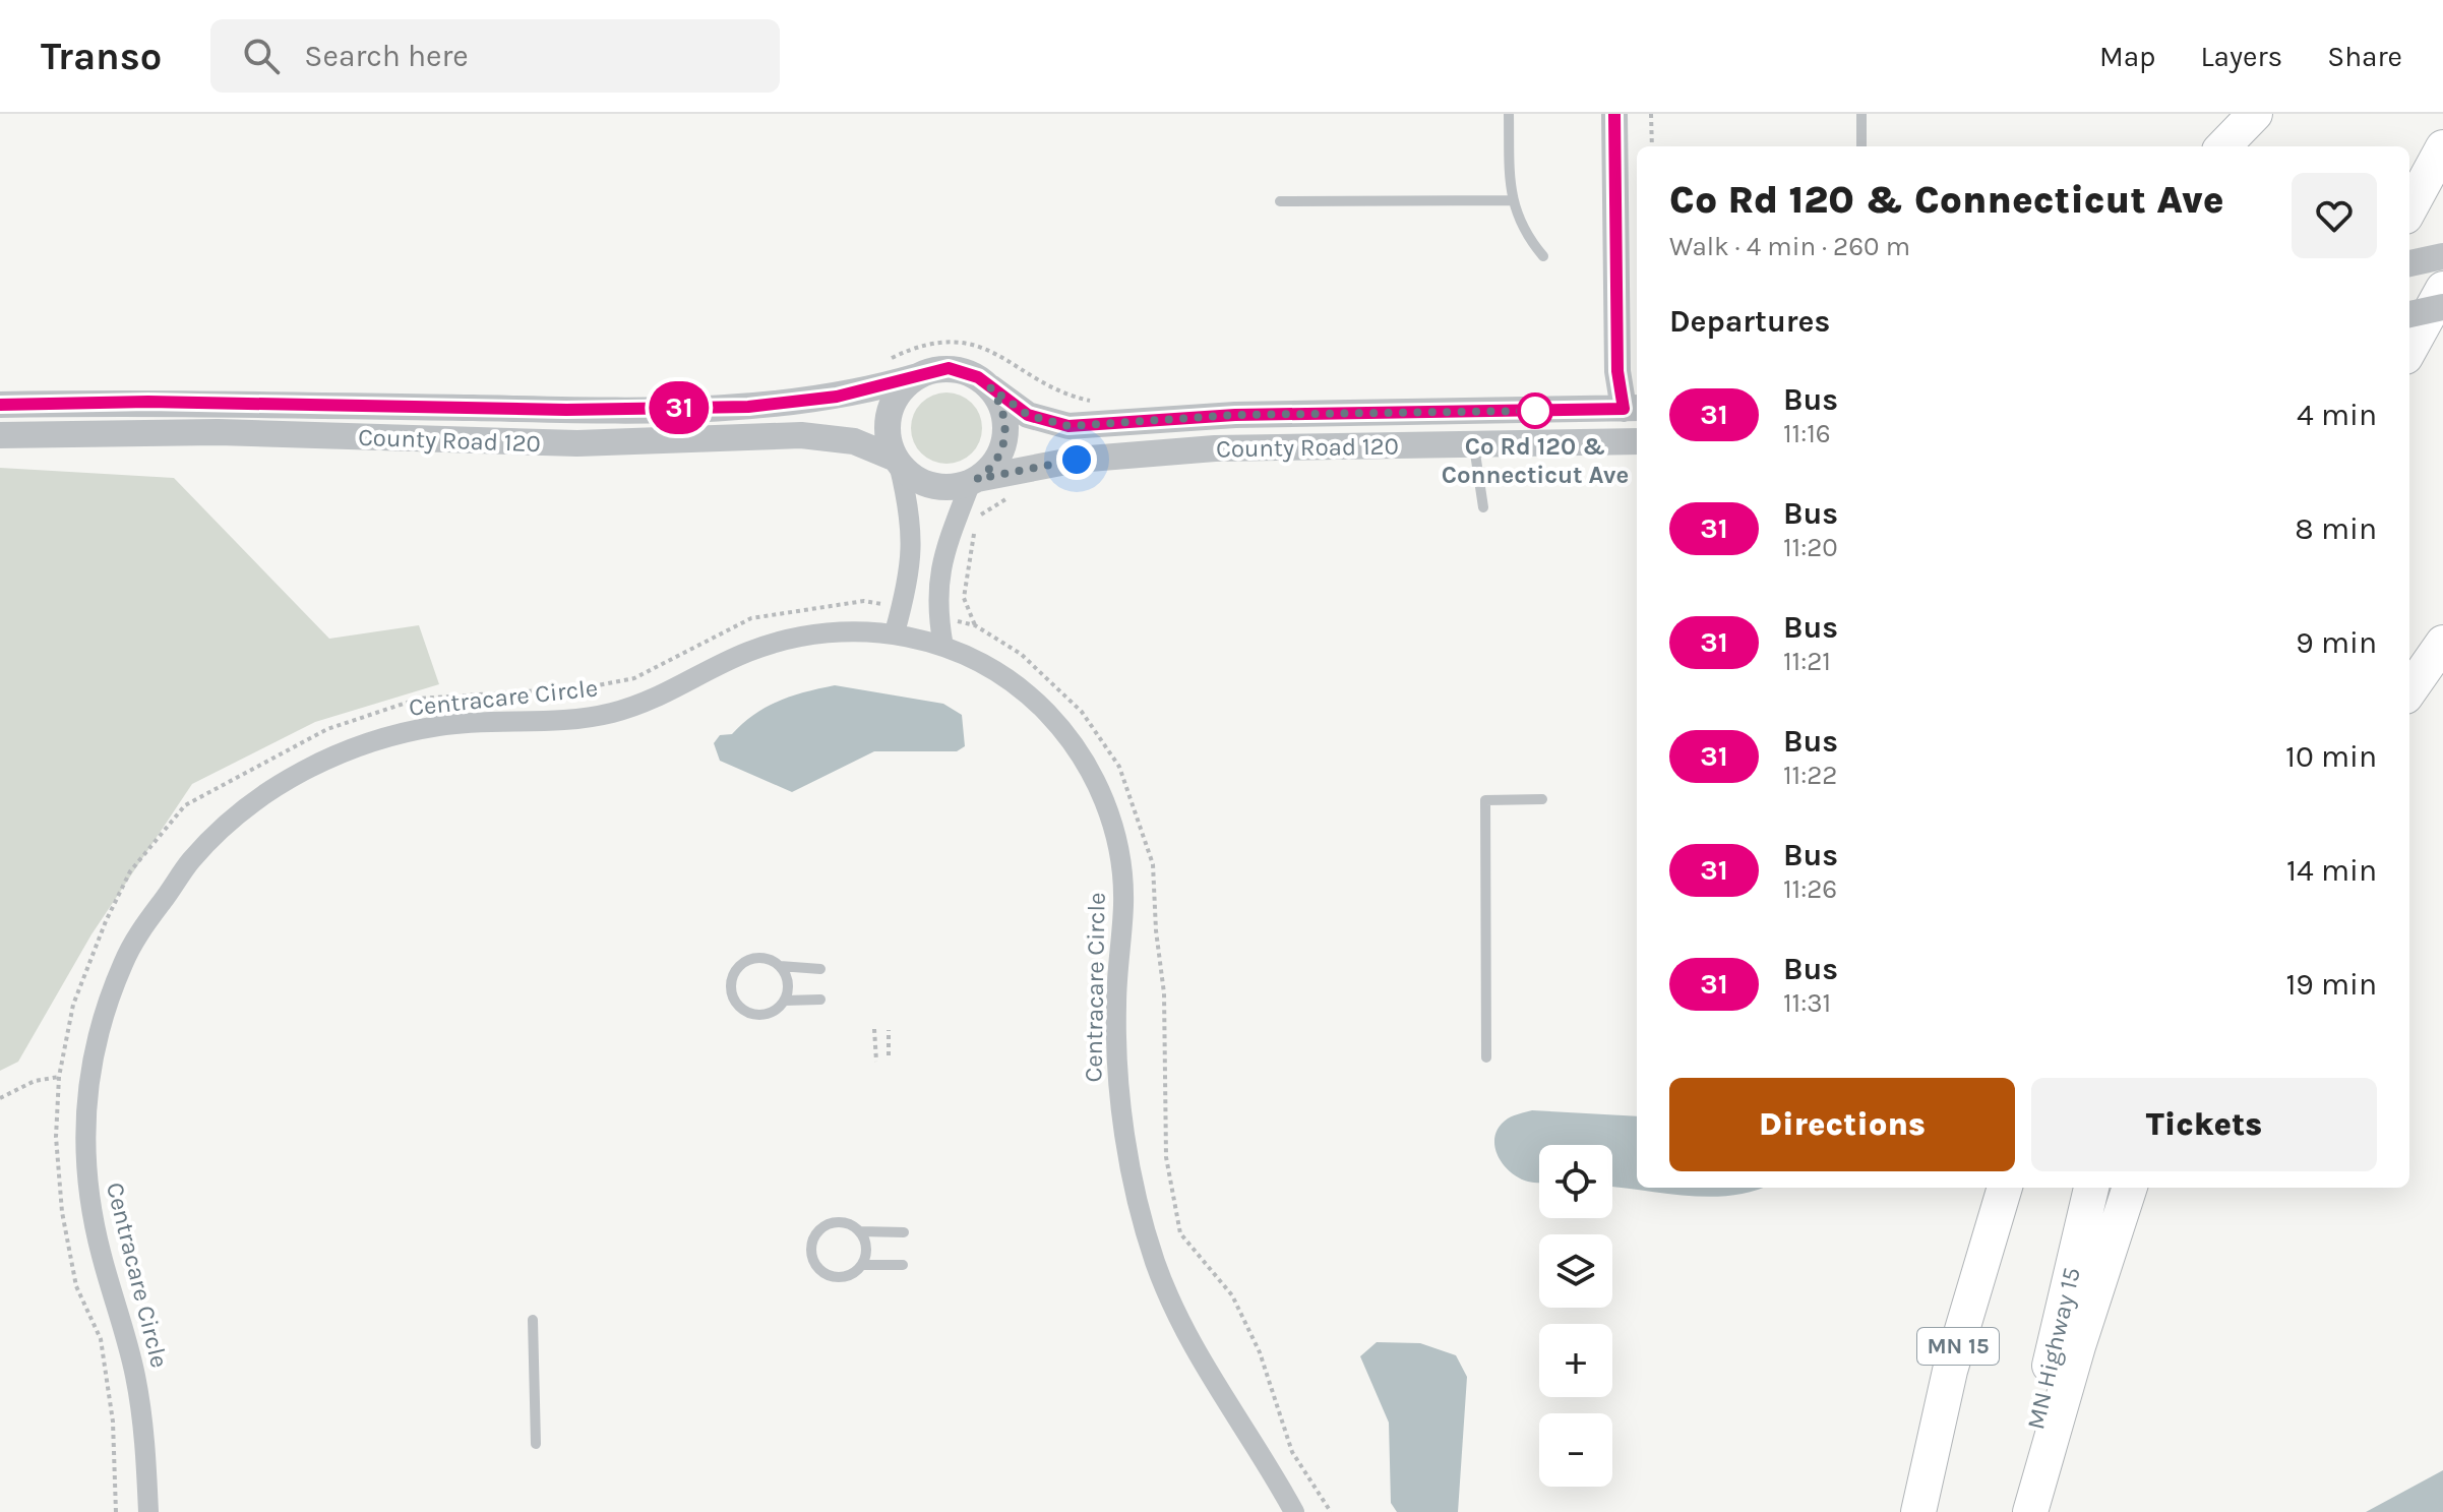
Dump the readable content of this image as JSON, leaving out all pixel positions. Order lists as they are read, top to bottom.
{
  "streets": {
    "highway": ["MN 15", "MN Highway 15"],
    "street": ["County Road 120", "Centracare Circle"]
  },
  "places": ["Co Rd 120 & Connecticut Ave"],
  "lines": ["bus line 31"],
  "page": {
    "header": "Transo",
    "search": "Search here",
    "nav": ["Map", "Layers", "Share"],
    "on_map": "31",
    "heading": [
      ["Co Rd 120 & Connecticut Ave", "Walk · 4 min · 260 m"],
      "Departures"
    ],
    "list": [
      {
        "mark": "31",
        "name": "Bus",
        "note": "11:16",
        "value": "4 min"
      },
      {
        "mark": "31",
        "name": "Bus",
        "note": "11:20",
        "value": "8 min"
      },
      {
        "mark": "31",
        "name": "Bus",
        "note": "11:21",
        "value": "9 min"
      },
      {
        "mark": "31",
        "name": "Bus",
        "note": "11:22",
        "value": "10 min"
      },
      {
        "mark": "31",
        "name": "Bus",
        "note": "11:26",
        "value": "14 min"
      },
      {
        "mark": "31",
        "name": "Bus",
        "note": "11:31",
        "value": "19 min"
      }
    ],
    "buttons": ["Directions", "Tickets"],
    "map_buttons": ["+", "−"]
  }
}
